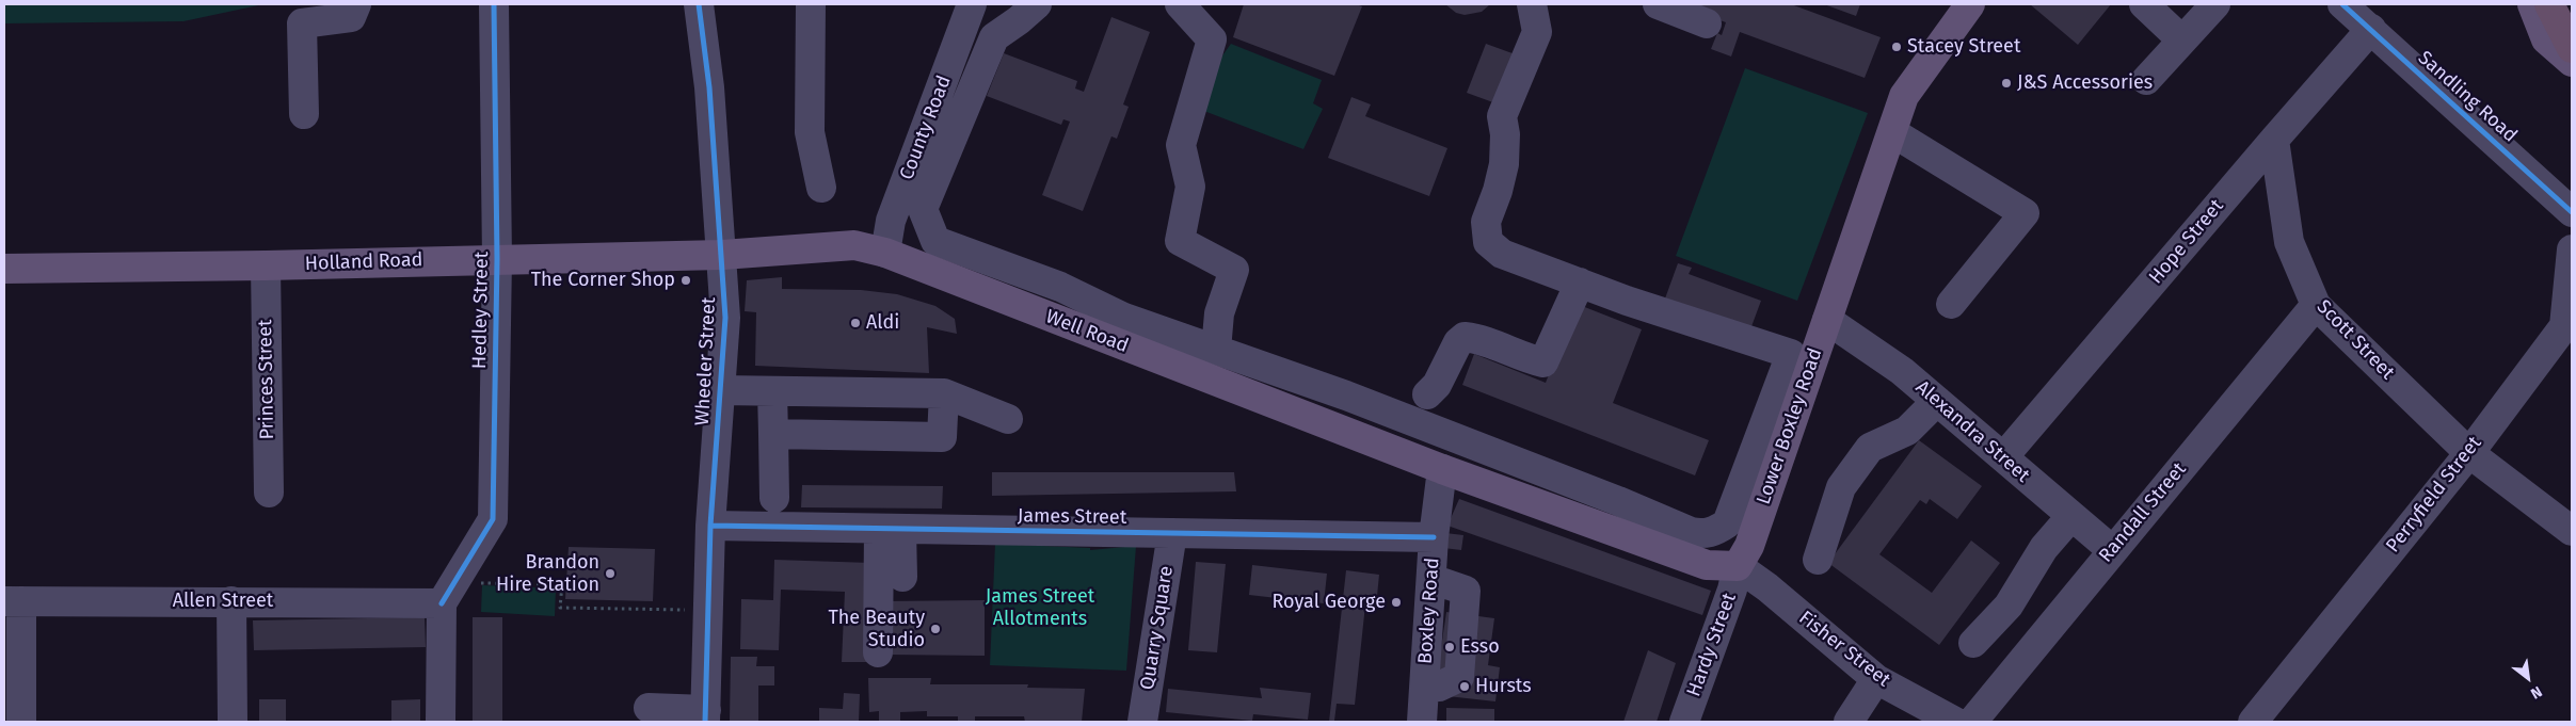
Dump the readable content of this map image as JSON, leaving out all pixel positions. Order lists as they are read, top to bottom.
{
  "streets": {
    "main road": ["Holland Road", "Well Road", "Lower Boxley Road"],
    "street": [
      "Sandling Road",
      "County Road",
      "Hope Street",
      "Hedley Street",
      "Scott Street",
      "Wheeler Street",
      "Princes Street",
      "Alexandra Street",
      "Perryfield Street",
      "Randall Street",
      "James Street",
      "Allen Street",
      "Boxley Road",
      "Quarry Square",
      "Hardy Street",
      "Fisher Street"
    ]
  },
  "crossings": [
    ["Sandling Road", "Hope Street"],
    ["County Road", "Well Road"],
    ["Hope Street", "Scott Street"],
    ["Hope Street", "Alexandra Street"],
    ["Holland Road", "Hedley Street"],
    ["Holland Road", "Well Road"],
    ["Holland Road", "Wheeler Street"],
    ["Holland Road", "Princes Street"],
    ["Hedley Street", "Allen Street"],
    ["Well Road", "Wheeler Street"],
    ["Well Road", "Boxley Road"],
    ["Scott Street", "Perryfield Street"],
    ["Scott Street", "Randall Street"],
    ["Wheeler Street", "James Street"],
    ["Lower Boxley Road", "Alexandra Street"],
    ["Lower Boxley Road", "Hardy Street"],
    ["Lower Boxley Road", "Fisher Street"],
    ["Alexandra Street", "Randall Street"],
    ["James Street", "Boxley Road"],
    ["James Street", "Quarry Square"],
    ["Hardy Street", "Fisher Street"]
  ],
  "parks": ["James Street Allotments"],
  "places": [
    "Stacey Street",
    "J&S Accessories",
    "The Corner Shop",
    "Aldi",
    "Brandon Hire Station",
    "Royal George",
    "The Beauty Studio",
    "Esso",
    "Hursts"
  ],
  "north": "bottom right"
}
